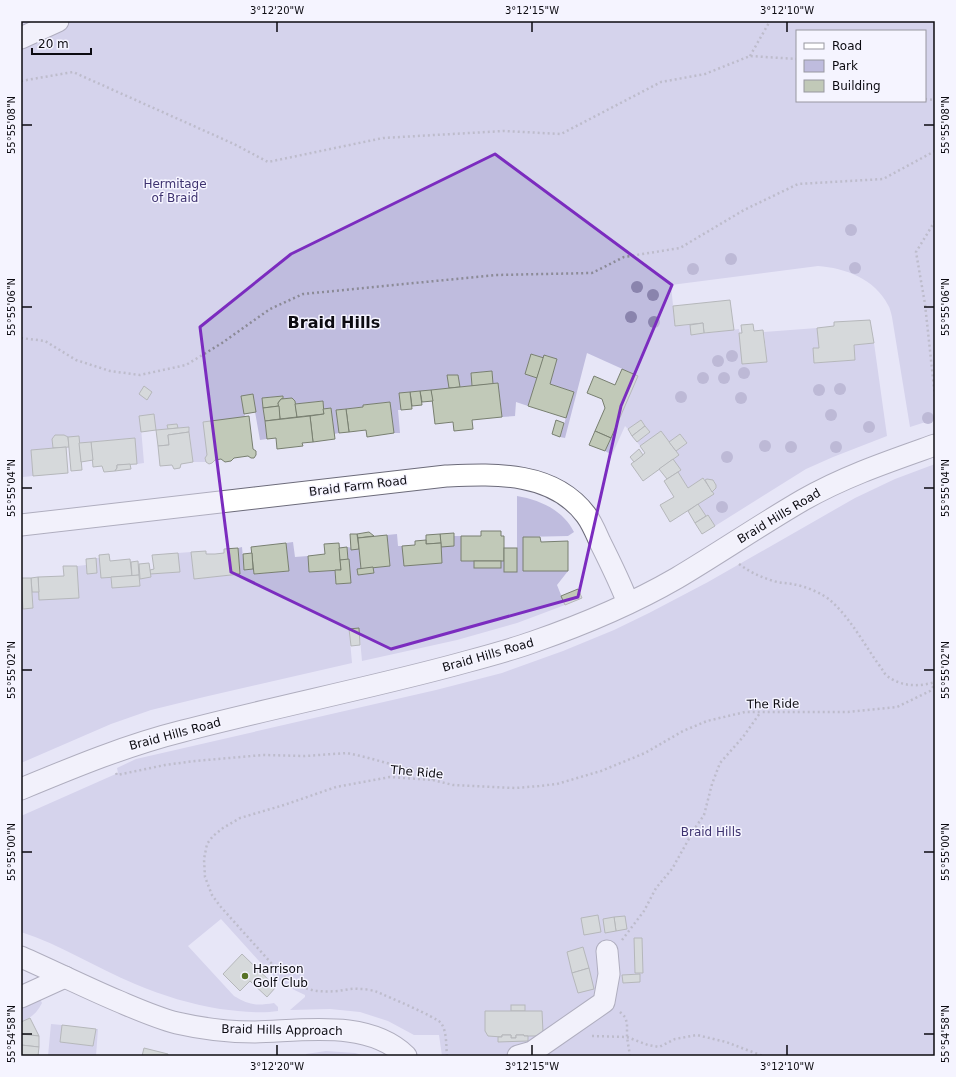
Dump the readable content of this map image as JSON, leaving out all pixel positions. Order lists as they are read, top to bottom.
{
  "streets": {
    "street": ["Braid Farm Road", "Braid Hills Road", "Braid Hills Approach"],
    "path": ["The Ride"]
  },
  "crossings": [
    ["Braid Farm Road", "Braid Hills Road"]
  ],
  "districts": ["Braid Hills"],
  "parks": ["Hermitage of Braid", "Braid Hills"],
  "places": ["Harrison Golf Club"],
  "legend": ["Road", "Park", "Building"],
  "scale_bar": "20 m",
  "coordinates": [
    "3°12'20\"W",
    "3°12'15\"W",
    "3°12'10\"W",
    "55°55'08\"N",
    "55°55'06\"N",
    "55°55'04\"N",
    "55°55'02\"N",
    "55°55'00\"N",
    "55°54'58\"N"
  ]
}
